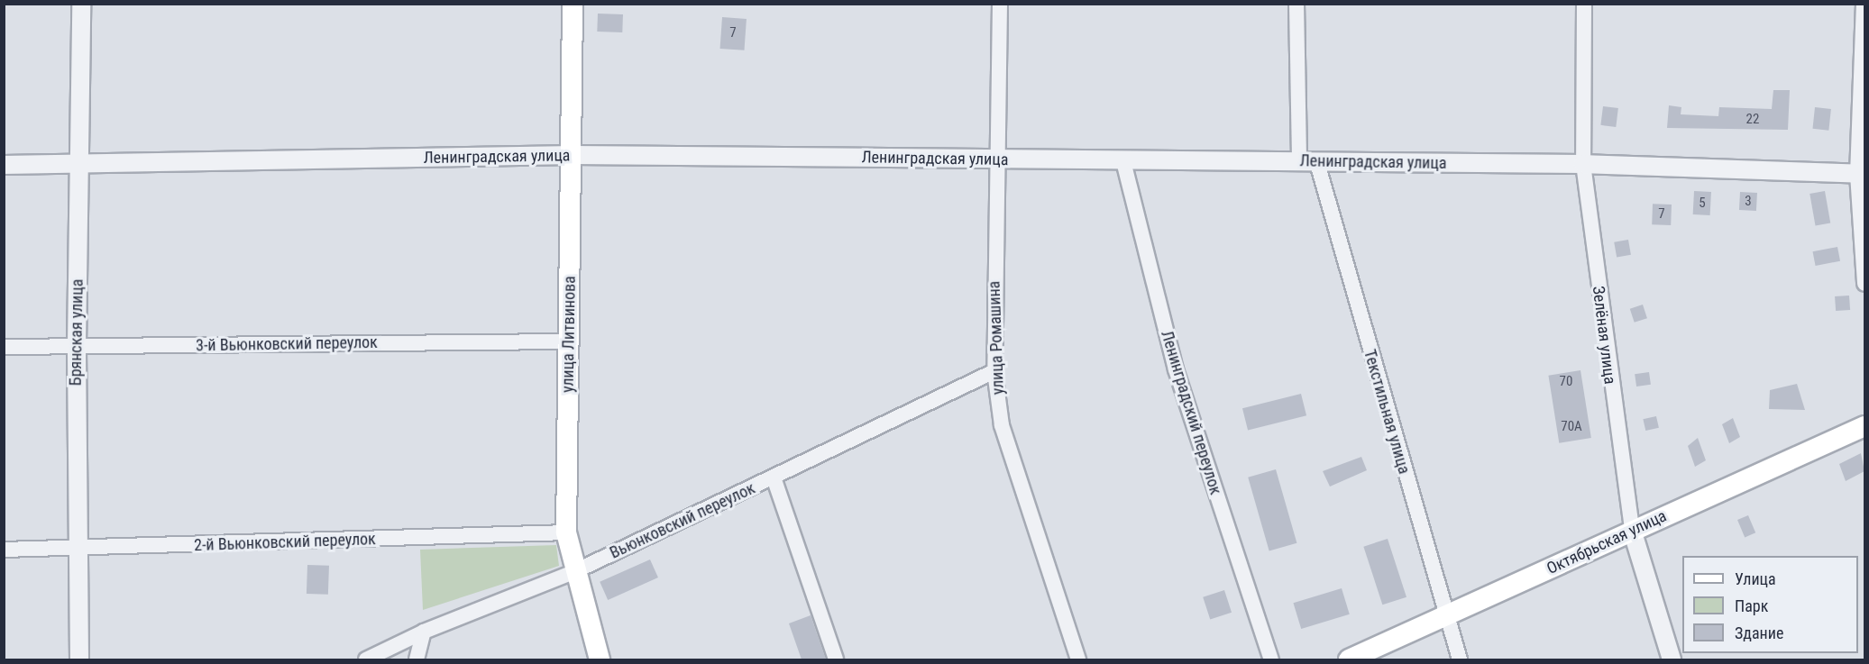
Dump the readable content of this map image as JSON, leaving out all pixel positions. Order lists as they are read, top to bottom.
{
  "streets": {
    "main road": ["улица Литвинова", "Октябрьская улица"],
    "street": [
      "Ленинградская улица",
      "Брянская улица",
      "Зелёная улица",
      "улица Ромашина",
      "3-й Вьюнковский переулок",
      "Текстильная улица",
      "Ленинградский переулок",
      "Вьюнковский переулок",
      "2-й Вьюнковский переулок"
    ]
  },
  "crossings": [
    ["Ленинградская улица", "Брянская улица"],
    ["Ленинградская улица", "улица Литвинова"],
    ["Ленинградская улица", "Зелёная улица"],
    ["Ленинградская улица", "улица Ромашина"],
    ["Ленинградская улица", "Текстильная улица"],
    ["Ленинградская улица", "Ленинградский переулок"],
    ["Брянская улица", "3-й Вьюнковский переулок"],
    ["Брянская улица", "2-й Вьюнковский переулок"],
    ["улица Литвинова", "3-й Вьюнковский переулок"],
    ["улица Литвинова", "Вьюнковский переулок"],
    ["улица Литвинова", "2-й Вьюнковский переулок"],
    ["Зелёная улица", "Октябрьская улица"],
    ["улица Ромашина", "Вьюнковский переулок"],
    ["Текстильная улица", "Октябрьская улица"]
  ],
  "house_numbers": [
    "7",
    "22",
    "3",
    "5",
    "7",
    "70",
    "70А"
  ],
  "legend": ["Улица", "Парк", "Здание"]
}
